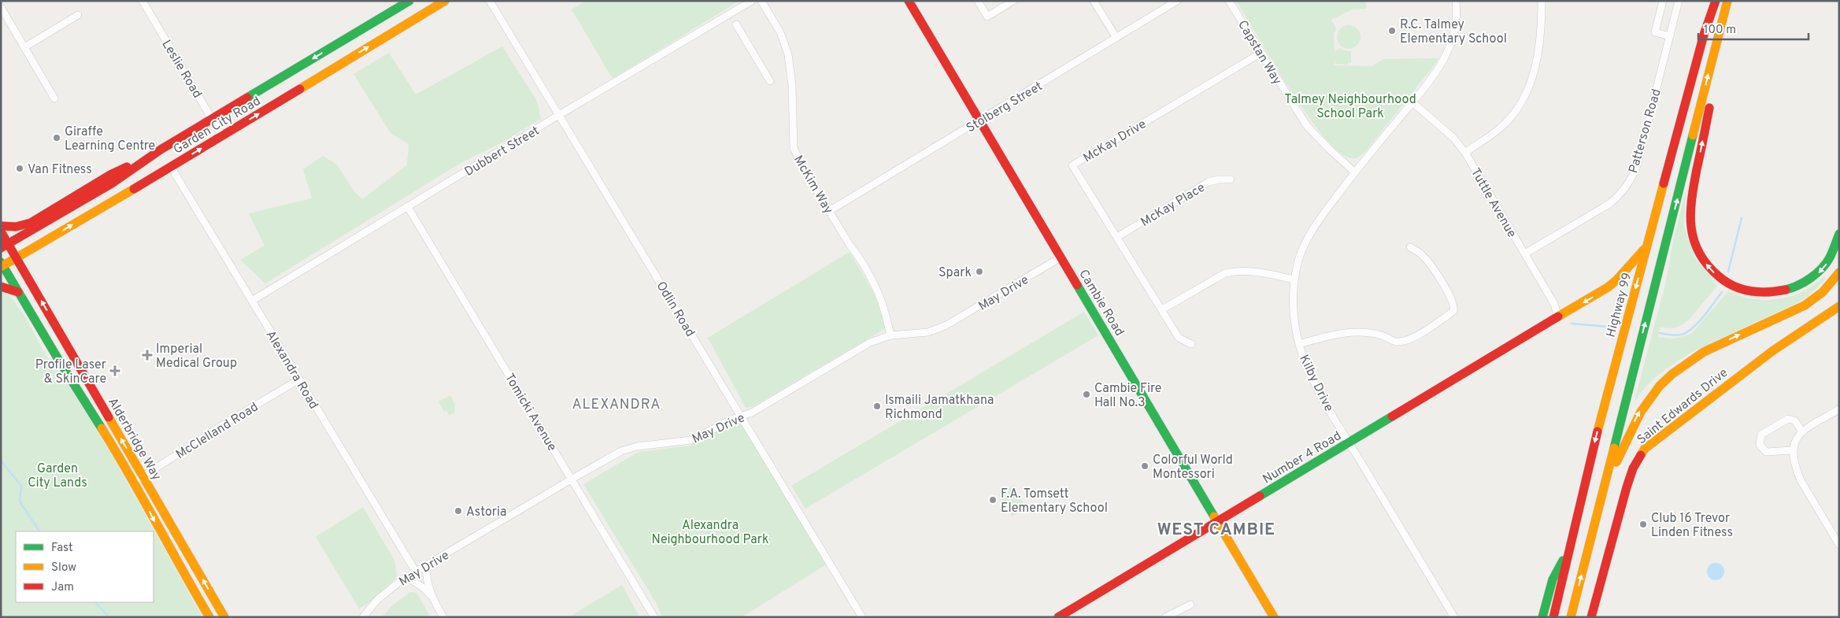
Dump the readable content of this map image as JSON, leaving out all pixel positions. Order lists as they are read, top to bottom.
{
  "streets": {
    "main road": [
      "Garden City Road",
      "Cambie Road",
      "Highway 99",
      "Saint Edwards Drive",
      "Alderbridge Way",
      "Number 4 Road"
    ],
    "street": [
      "Capstan Way",
      "Leslie Road",
      "Stolberg Street",
      "Patterson Road",
      "McKay Drive",
      "Dubbert Street",
      "McKim Way",
      "Tuttle Avenue",
      "McKay Place",
      "May Drive",
      "Odlin Road",
      "Alexandra Road",
      "Kilby Drive",
      "Tomicki Avenue",
      "McClelland Road"
    ]
  },
  "crossings": [
    ["Capstan Way", "McKay Drive"],
    ["Capstan Way", "Kilby Drive"],
    ["Leslie Road", "Garden City Road"],
    ["Stolberg Street", "McKim Way"],
    ["Stolberg Street", "Cambie Road"],
    ["Garden City Road", "Alexandra Road"],
    ["Garden City Road", "Alderbridge Way"],
    ["Patterson Road", "Tuttle Avenue"],
    ["McKay Drive", "McKay Place"],
    ["Dubbert Street", "Odlin Road"],
    ["Dubbert Street", "Alexandra Road"],
    ["Dubbert Street", "Tomicki Avenue"],
    ["McKim Way", "May Drive"],
    ["Tuttle Avenue", "Kilby Drive"],
    ["Tuttle Avenue", "Number 4 Road"],
    ["May Drive", "Cambie Road"],
    ["May Drive", "Odlin Road"],
    ["May Drive", "Alexandra Road"],
    ["May Drive", "Tomicki Avenue"],
    ["Cambie Road", "Number 4 Road"],
    ["Highway 99", "Number 4 Road"],
    ["Alexandra Road", "McClelland Road"],
    ["Kilby Drive", "Number 4 Road"],
    ["McClelland Road", "Alderbridge Way"]
  ],
  "districts": ["ALEXANDRA", "WEST CAMBIE"],
  "parks": ["Talmey Neighbourhood School Park", "Garden City Lands", "Alexandra Neighbourhood Park"],
  "places": {
    "other": [
      "R.C. Talmey Elementary School",
      "Giraffe Learning Centre",
      "Van Fitness",
      "Spark",
      "Cambie Fire Hall No.3",
      "Ismaili Jamatkhana Richmond",
      "Colorful World Montessori",
      "F.A. Tomsett Elementary School",
      "Astoria",
      "Club 16 Trevor Linden Fitness"
    ],
    "health": ["Imperial Medical Group", "Profile Laser & SkinCare"]
  },
  "legend": ["Fast", "Slow", "Jam"],
  "scale_bar": "100 m"
}
